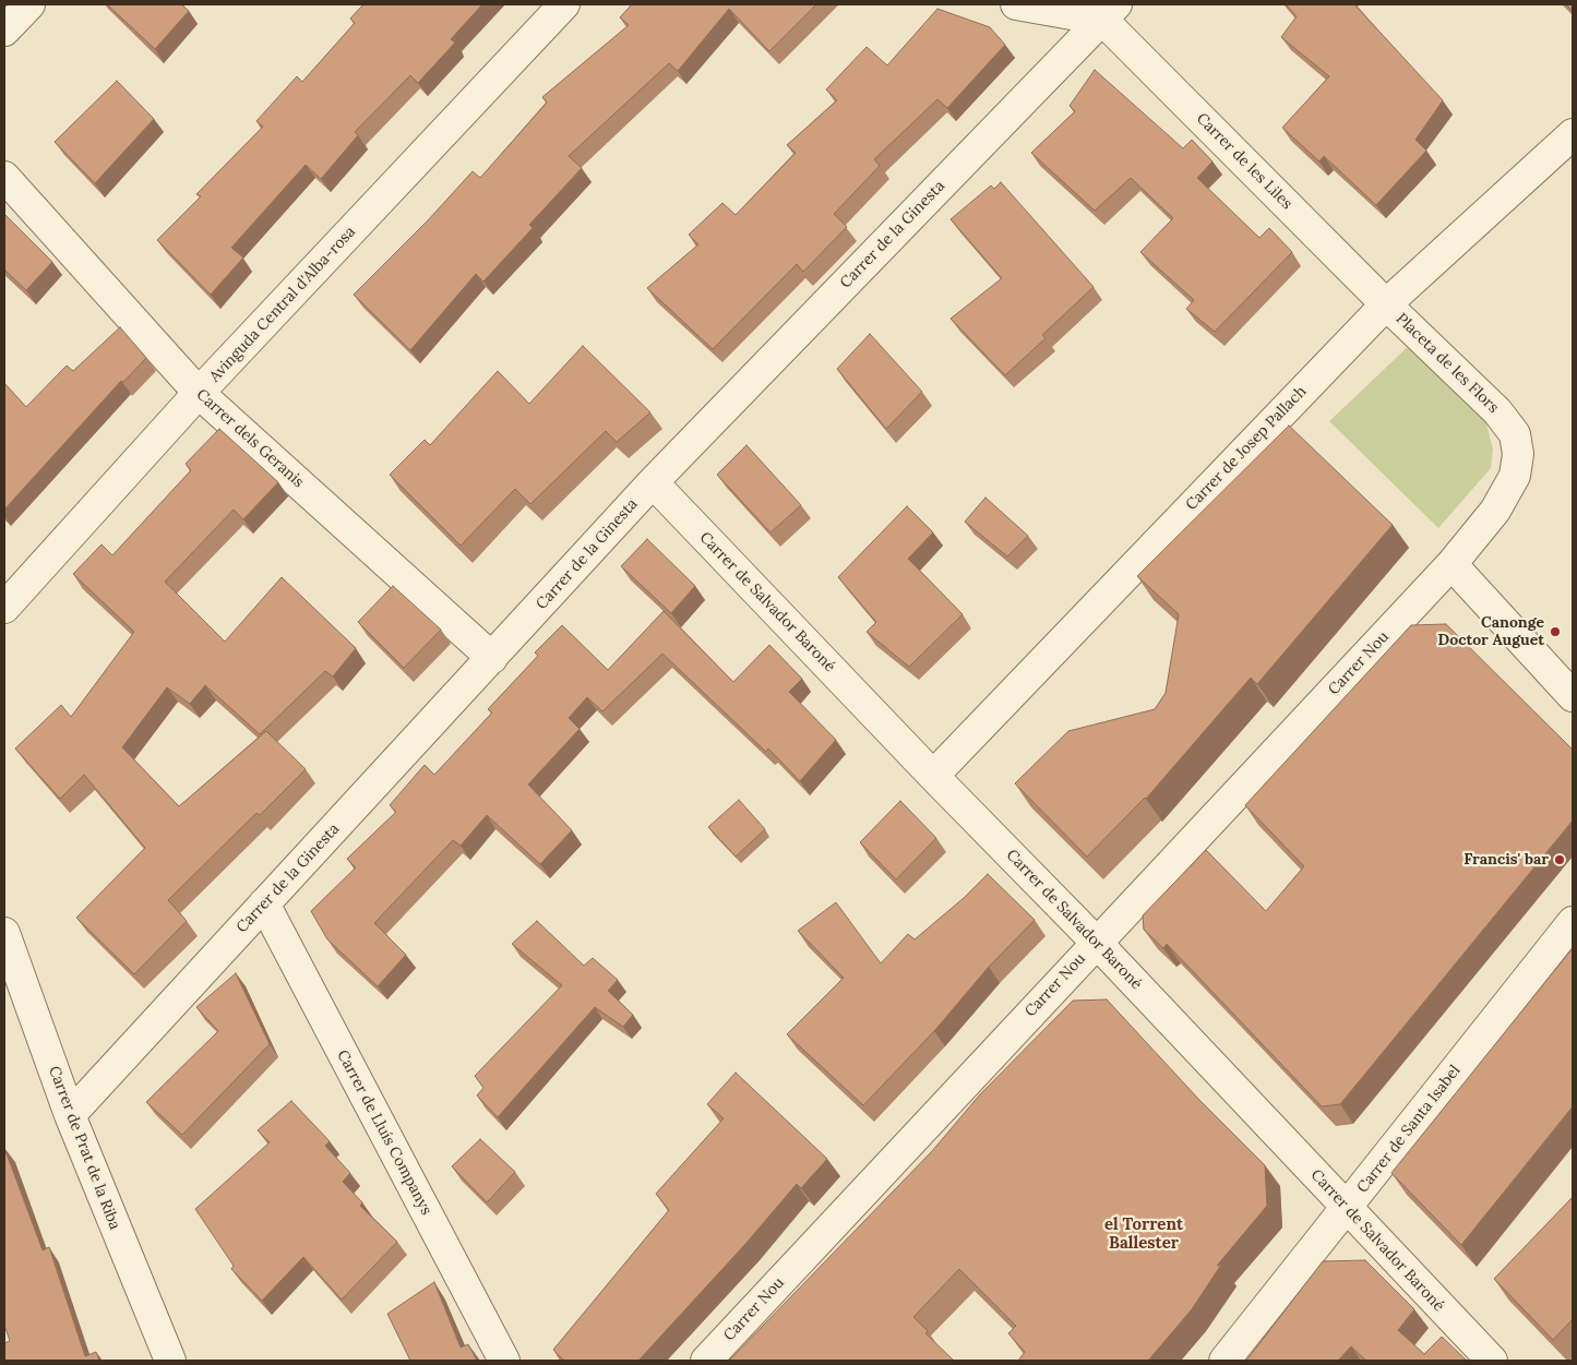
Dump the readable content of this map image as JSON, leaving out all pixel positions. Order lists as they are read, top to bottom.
{
  "streets": {
    "street": [
      "Carrer de les Liles",
      "Carrer de la Ginesta",
      "Avinguda Central d'Alba-rosa",
      "Placeta de les Flors",
      "Carrer dels Geranis",
      "Carrer de Josep Pallach",
      "Carrer de Salvador Baroné",
      "Carrer Nou",
      "Carrer de Santa Isabel",
      "Carrer de Lluís Companys",
      "Carrer de Prat de la Riba"
    ]
  },
  "crossings": [
    ["Carrer de les Liles", "Carrer de la Ginesta"],
    ["Carrer de les Liles", "Placeta de les Flors"],
    ["Carrer de les Liles", "Carrer de Josep Pallach"],
    ["Carrer de la Ginesta", "Carrer dels Geranis"],
    ["Carrer de la Ginesta", "Carrer de Salvador Baroné"],
    ["Carrer de la Ginesta", "Carrer de Lluís Companys"],
    ["Carrer de la Ginesta", "Carrer de Prat de la Riba"],
    ["Avinguda Central d'Alba-rosa", "Carrer dels Geranis"],
    ["Placeta de les Flors", "Carrer de Josep Pallach"],
    ["Placeta de les Flors", "Carrer Nou"],
    ["Carrer de Josep Pallach", "Carrer de Salvador Baroné"],
    ["Carrer de Salvador Baroné", "Carrer Nou"],
    ["Carrer de Salvador Baroné", "Carrer de Santa Isabel"]
  ],
  "districts": ["el Torrent Ballester"],
  "places": ["Canonge Doctor Auguet", "Francis' bar"]
}
